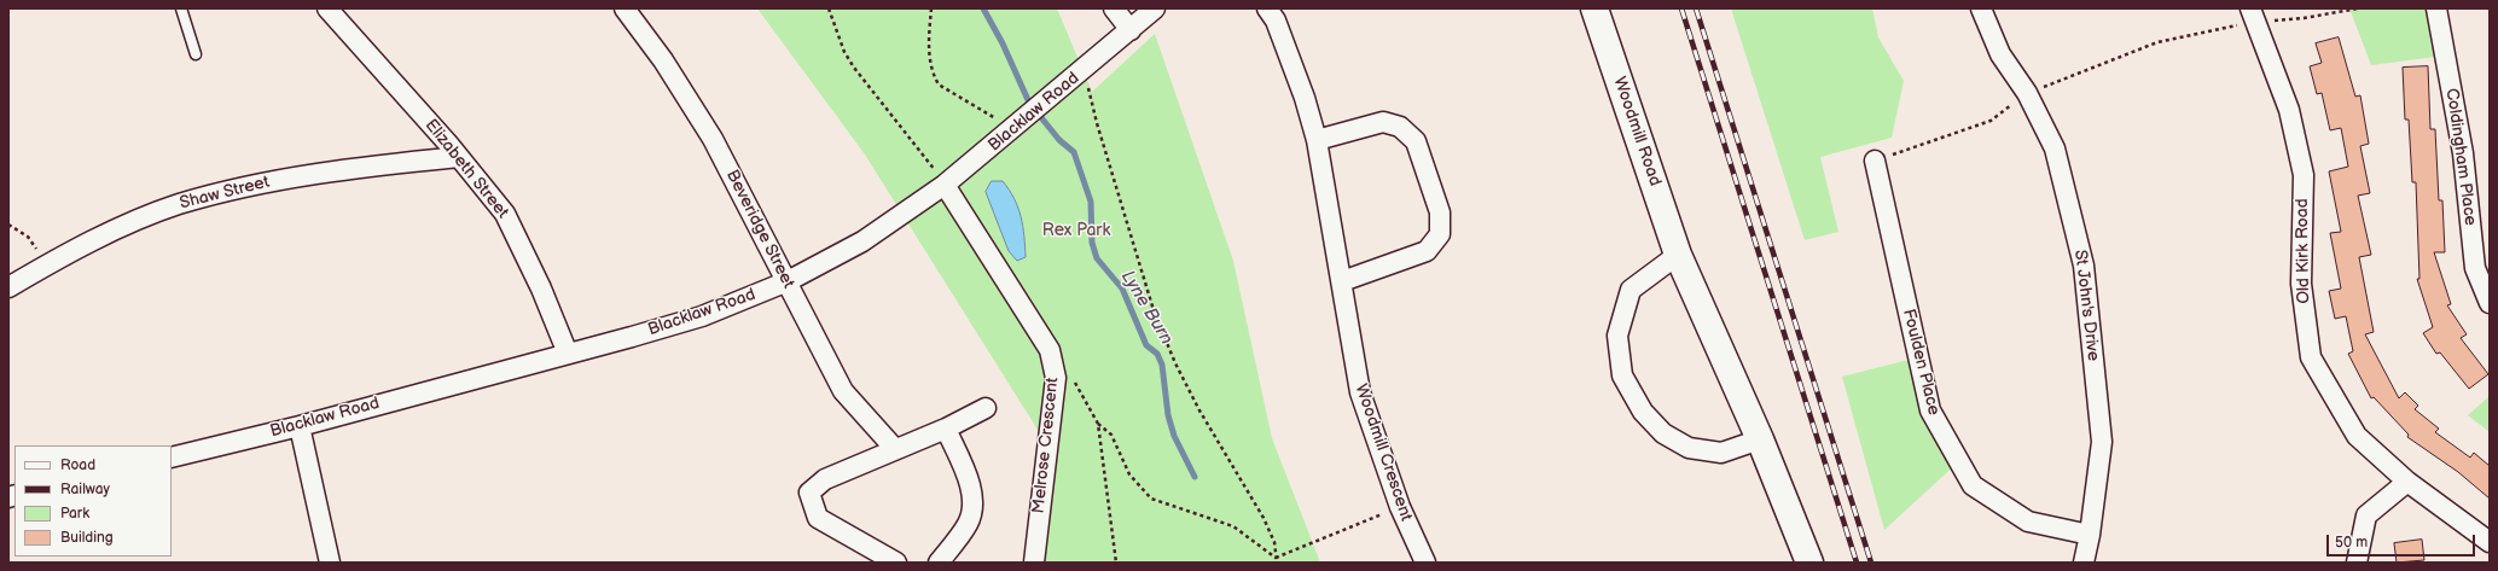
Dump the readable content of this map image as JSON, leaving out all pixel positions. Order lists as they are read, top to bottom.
{
  "streets": {
    "street": [
      "Blacklaw Road",
      "Woodmill Road",
      "Coldingham Place",
      "Elizabeth Street",
      "Shaw Street",
      "Beveridge Street",
      "Old Kirk Road",
      "St John's Drive",
      "Foulden Place",
      "Melrose Crescent",
      "Woodmill Crescent"
    ]
  },
  "crossings": [
    ["Blacklaw Road", "Elizabeth Street"],
    ["Blacklaw Road", "Beveridge Street"],
    ["Blacklaw Road", "Melrose Crescent"],
    ["Elizabeth Street", "Shaw Street"],
    ["St John's Drive", "Foulden Place"]
  ],
  "water": ["Lyne Burn"],
  "parks": ["Rex Park"],
  "legend": [
    "Road",
    "Railway",
    "Park",
    "Building"
  ],
  "scale_bar": "50 m"
}
